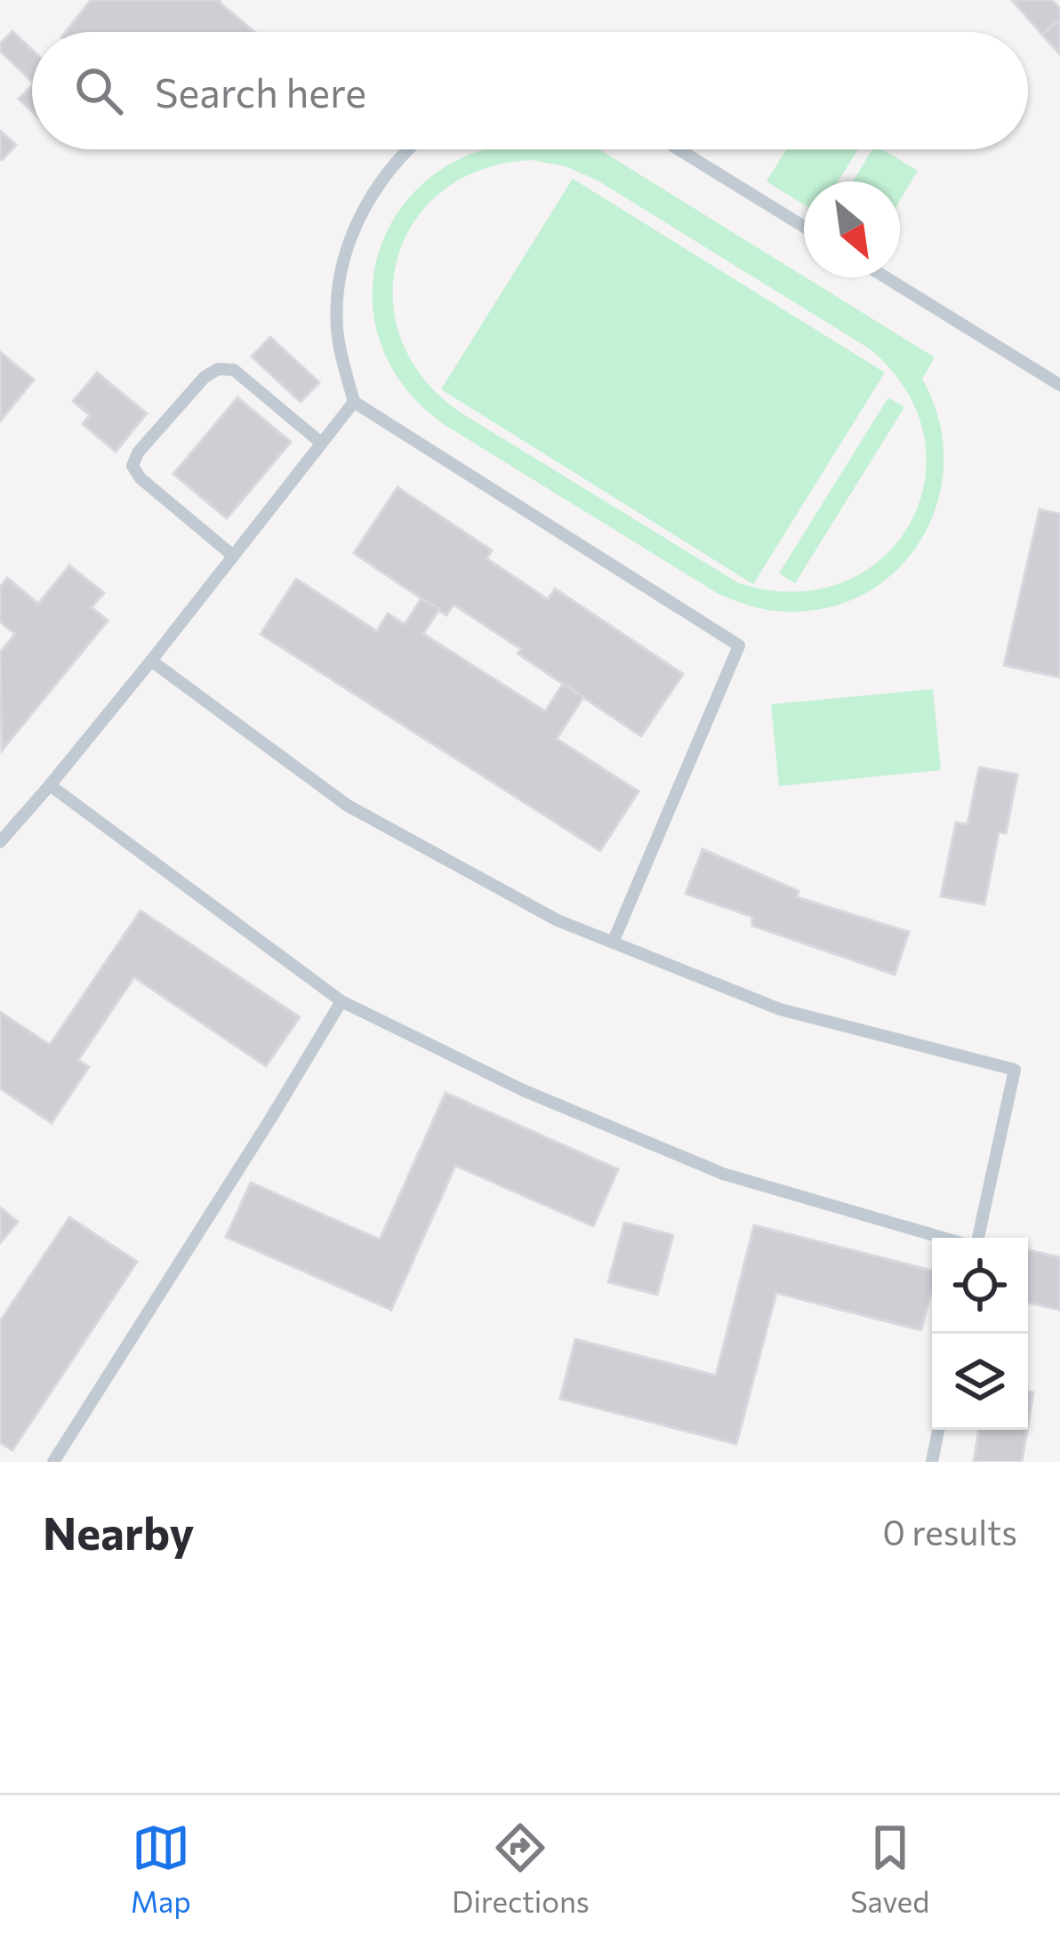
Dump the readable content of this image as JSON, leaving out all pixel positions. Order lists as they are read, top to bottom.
{
  "north": "bottom right",
  "page": {
    "search": "Search here",
    "heading": ["Nearby", "0 results"],
    "nav": ["Map", "Directions", "Saved"]
  }
}
